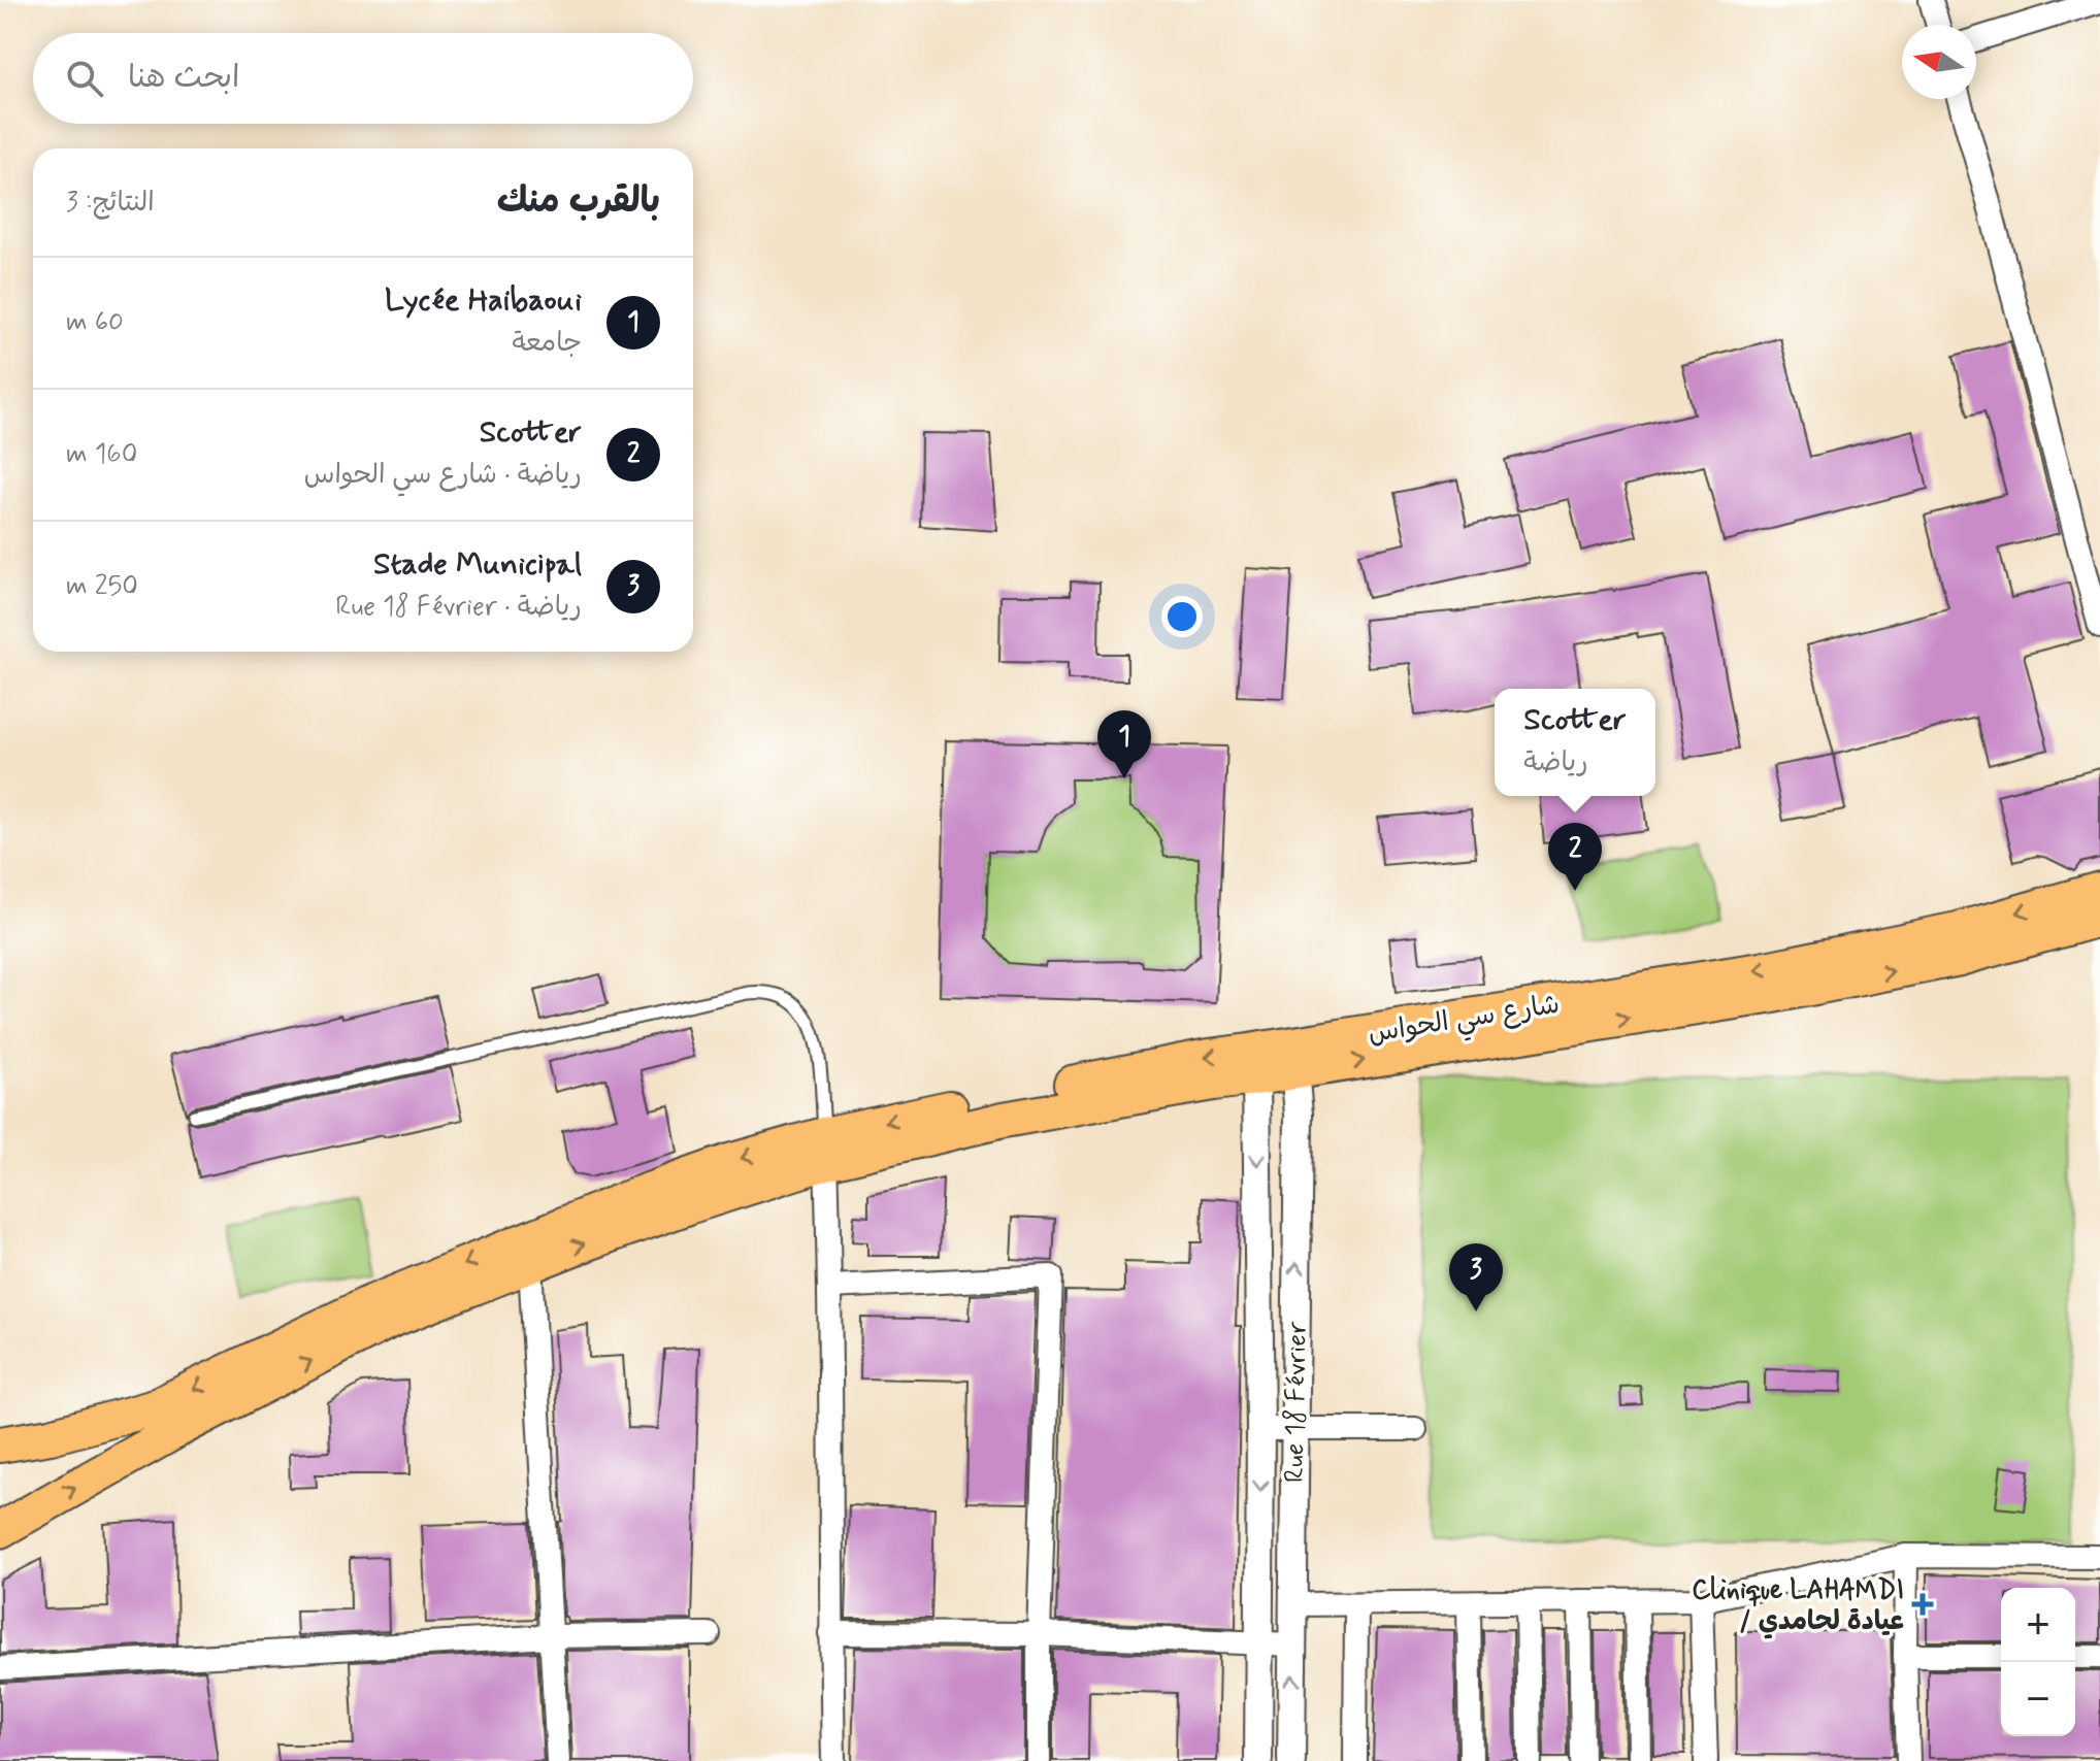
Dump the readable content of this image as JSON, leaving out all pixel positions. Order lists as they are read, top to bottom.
{
  "streets": {
    "main road": ["شارع سي الحواس"],
    "street": ["Rue 18 Février"]
  },
  "crossings": [
    ["شارع سي الحواس", "Rue 18 Février"]
  ],
  "places": {
    "health": ["Clinique LAHAMDI / عيادة لحامدي"]
  },
  "north": "left",
  "page": {
    "search": "ابحث هنا",
    "heading": ["بالقرب منك", "النتائج: 3"],
    "list": [
      {
        "mark": "1",
        "name": "Lycée Haibaoui",
        "note": "جامعة",
        "value": "60 m"
      },
      {
        "mark": "2",
        "name": "Scotter",
        "note": "رياضة · شارع سي الحواس",
        "value": "160 m"
      },
      {
        "mark": "3",
        "name": "Stade Municipal",
        "note": "رياضة · Rue 18 Février",
        "value": "250 m"
      }
    ],
    "popup": ["Scotter", "رياضة"],
    "pins": ["1", "2", "3"],
    "map_buttons": ["+", "−"]
  }
}
